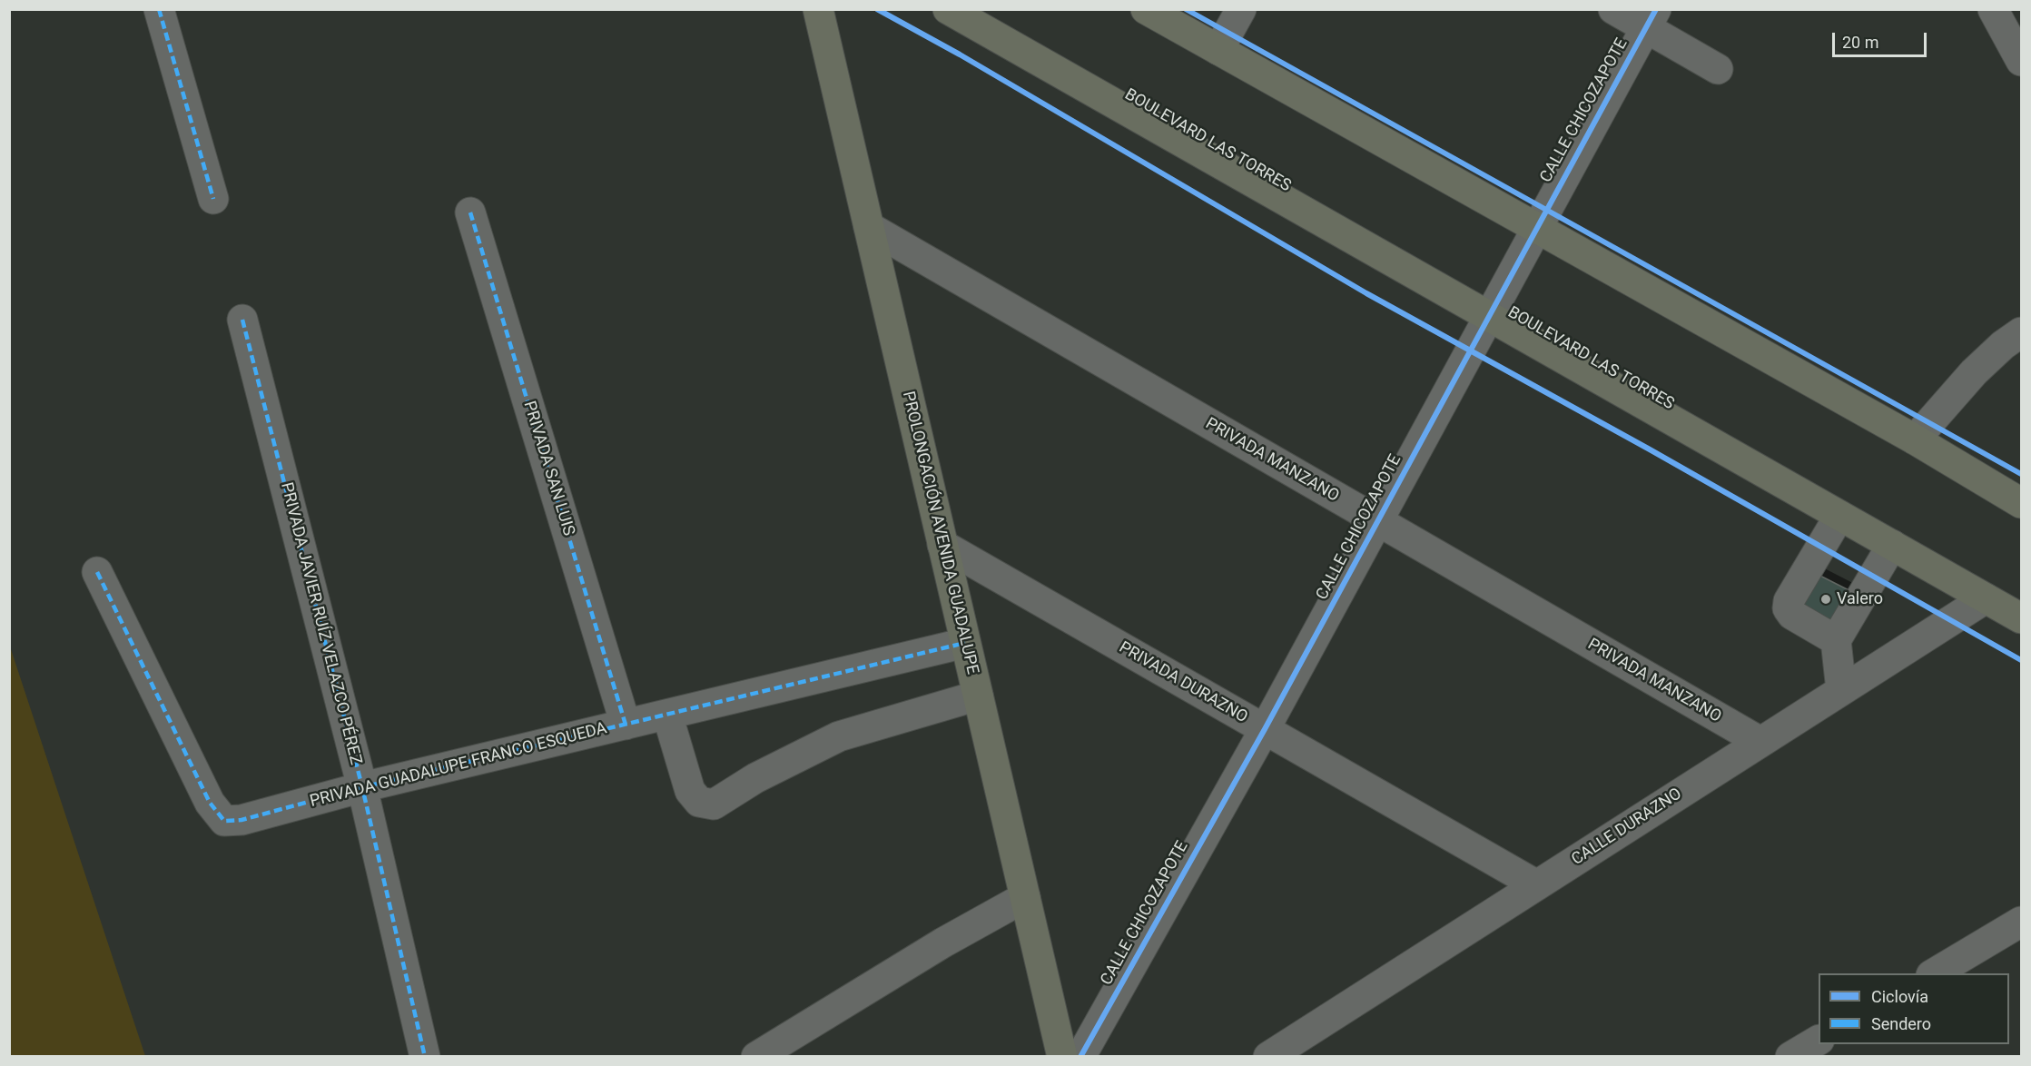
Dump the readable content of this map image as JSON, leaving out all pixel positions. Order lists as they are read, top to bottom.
{
  "streets": {
    "main road": ["BOULEVARD LAS TORRES", "PROLONGACIÓN AVENIDA GUADALUPE"],
    "street": [
      "CALLE CHICOZAPOTE",
      "PRIVADA MANZANO",
      "PRIVADA SAN LUIS",
      "PRIVADA JAVIER RUÍZ VELAZCO PÉREZ",
      "PRIVADA DURAZNO",
      "PRIVADA GUADALUPE FRANCO ESQUEDA",
      "CALLE DURAZNO"
    ]
  },
  "crossings": [
    ["CALLE CHICOZAPOTE", "BOULEVARD LAS TORRES"],
    ["CALLE CHICOZAPOTE", "PRIVADA MANZANO"],
    ["CALLE CHICOZAPOTE", "PRIVADA DURAZNO"],
    ["BOULEVARD LAS TORRES", "CALLE DURAZNO"],
    ["PRIVADA MANZANO", "PROLONGACIÓN AVENIDA GUADALUPE"],
    ["PRIVADA MANZANO", "CALLE DURAZNO"],
    ["PRIVADA SAN LUIS", "PRIVADA GUADALUPE FRANCO ESQUEDA"],
    ["PROLONGACIÓN AVENIDA GUADALUPE", "PRIVADA DURAZNO"],
    ["PROLONGACIÓN AVENIDA GUADALUPE", "PRIVADA GUADALUPE FRANCO ESQUEDA"],
    ["PRIVADA JAVIER RUÍZ VELAZCO PÉREZ", "PRIVADA GUADALUPE FRANCO ESQUEDA"],
    ["PRIVADA DURAZNO", "CALLE DURAZNO"]
  ],
  "places": ["Valero"],
  "legend": ["Ciclovía", "Sendero"],
  "scale_bar": "20 m"
}
